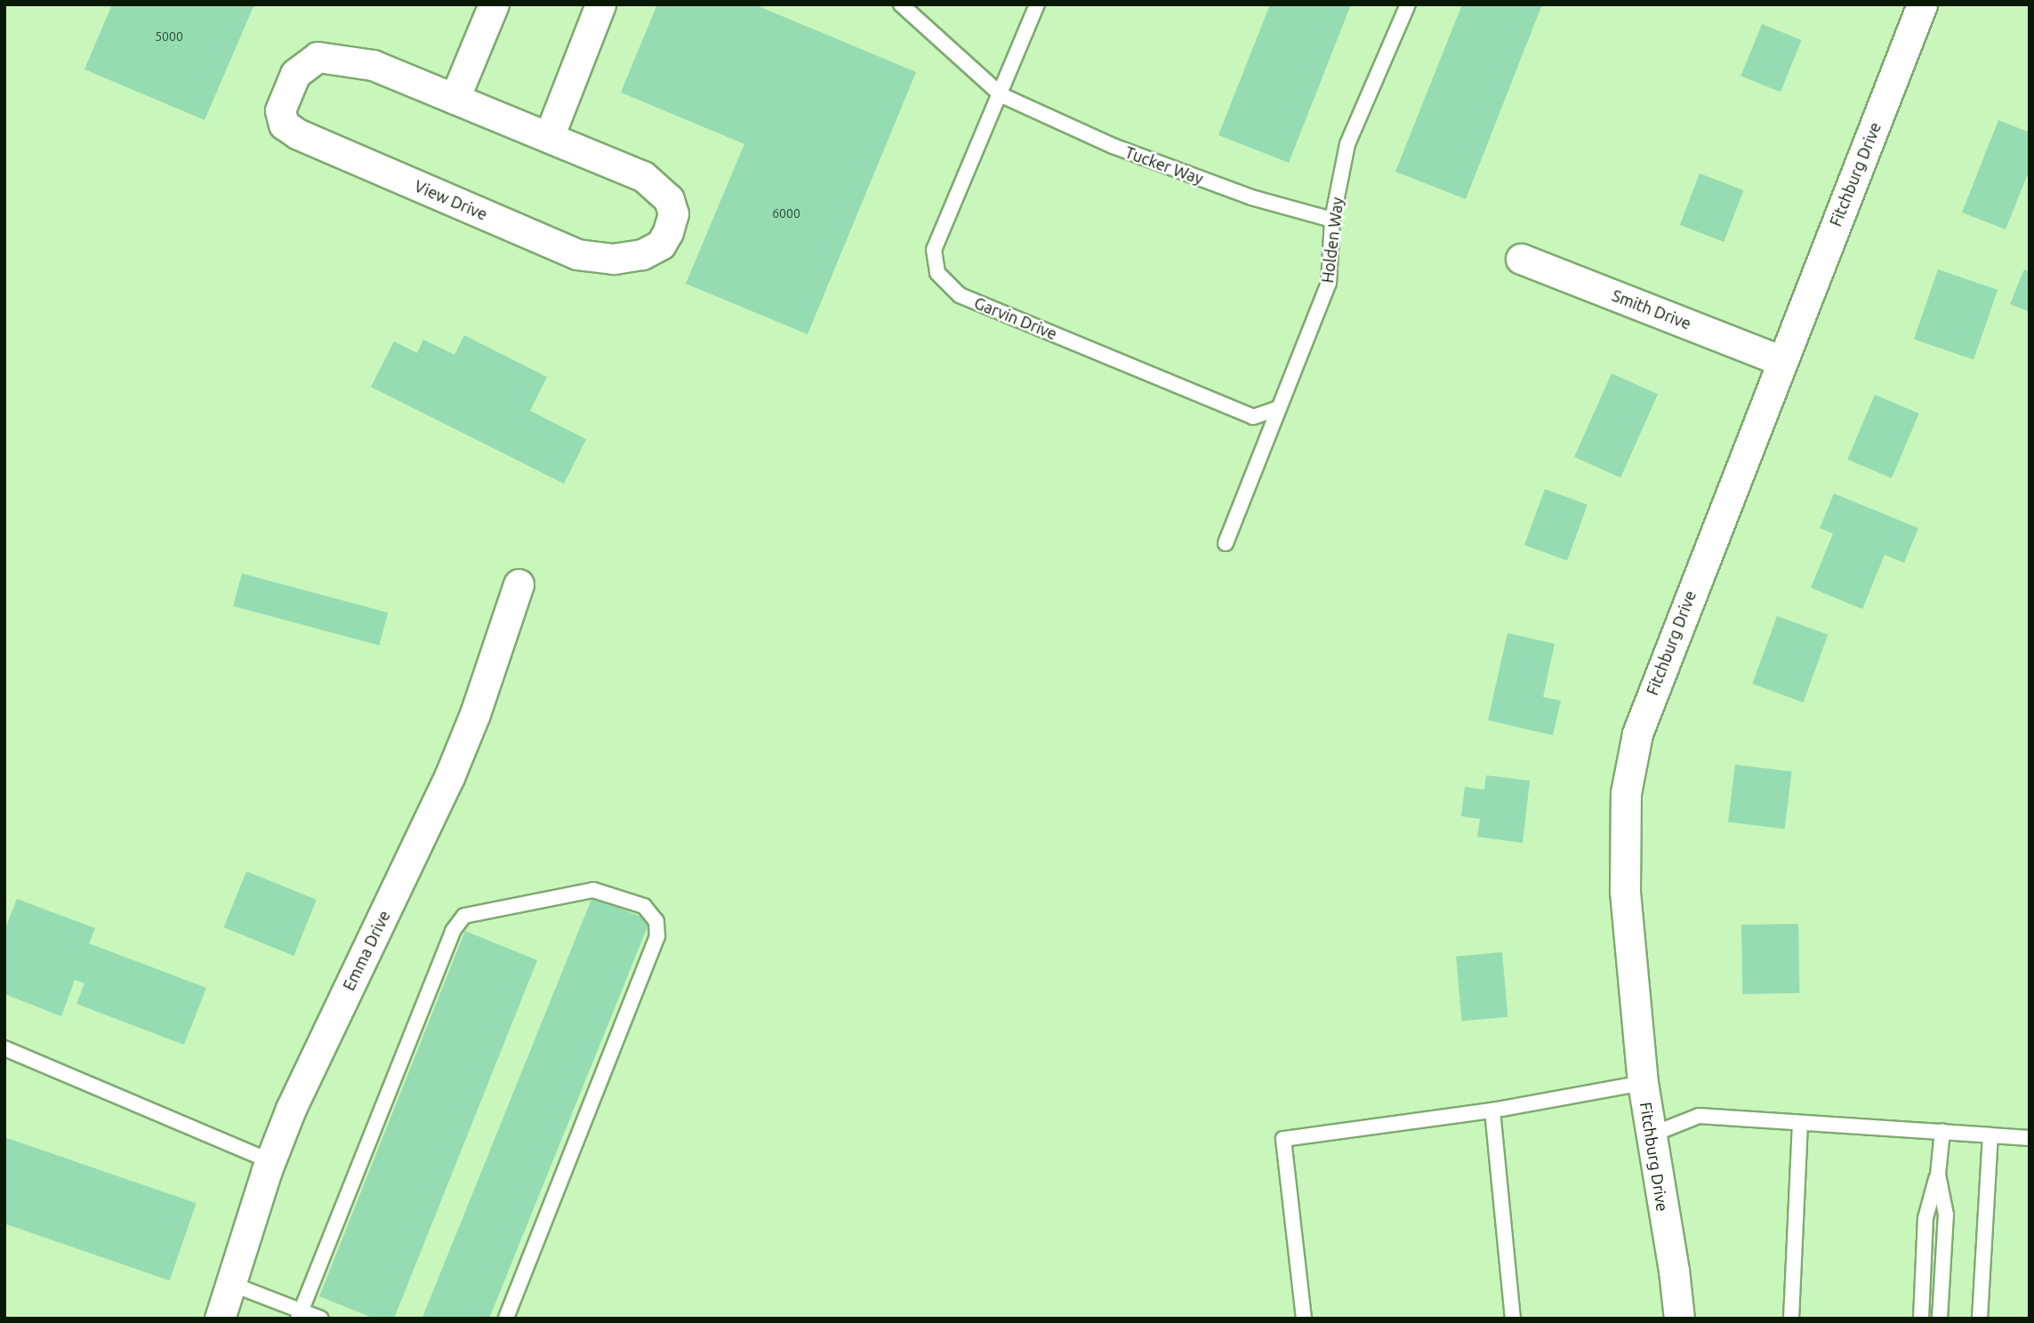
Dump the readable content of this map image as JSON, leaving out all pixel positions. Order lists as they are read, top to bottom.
{
  "streets": {
    "street": [
      "Fitchburg Drive",
      "View Drive",
      "Smith Drive",
      "Emma Drive"
    ],
    "lane": ["Tucker Way", "Holden Way", "Garvin Drive"]
  },
  "crossings": [
    ["Tucker Way", "Holden Way"],
    ["Tucker Way", "Garvin Drive"],
    ["Fitchburg Drive", "Smith Drive"],
    ["Holden Way", "Garvin Drive"]
  ],
  "house_numbers": ["5000", "6000"]
}
